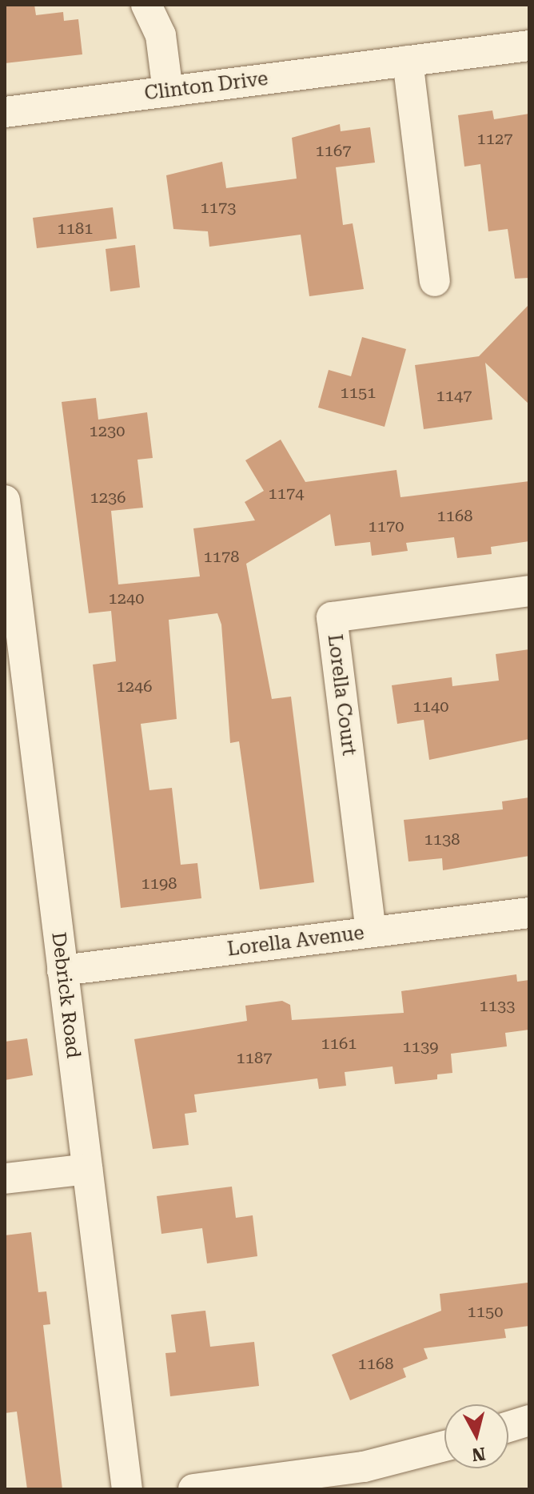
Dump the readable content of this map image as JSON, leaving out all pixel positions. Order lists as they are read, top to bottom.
{
  "streets": {
    "street": [
      "Clinton Drive",
      "Lorella Court",
      "Lorella Avenue",
      "Debrick Road"
    ]
  },
  "crossings": [
    ["Lorella Court", "Lorella Avenue"],
    ["Lorella Avenue", "Debrick Road"]
  ],
  "house_numbers": [
    "1127",
    "1167",
    "1173",
    "1181",
    "1151",
    "1147",
    "1230",
    "1174",
    "1236",
    "1168",
    "1170",
    "1178",
    "1240",
    "1246",
    "1140",
    "1138",
    "1198",
    "1133",
    "1161",
    "1139",
    "1187",
    "1150",
    "1168"
  ],
  "north": "bottom"
}
